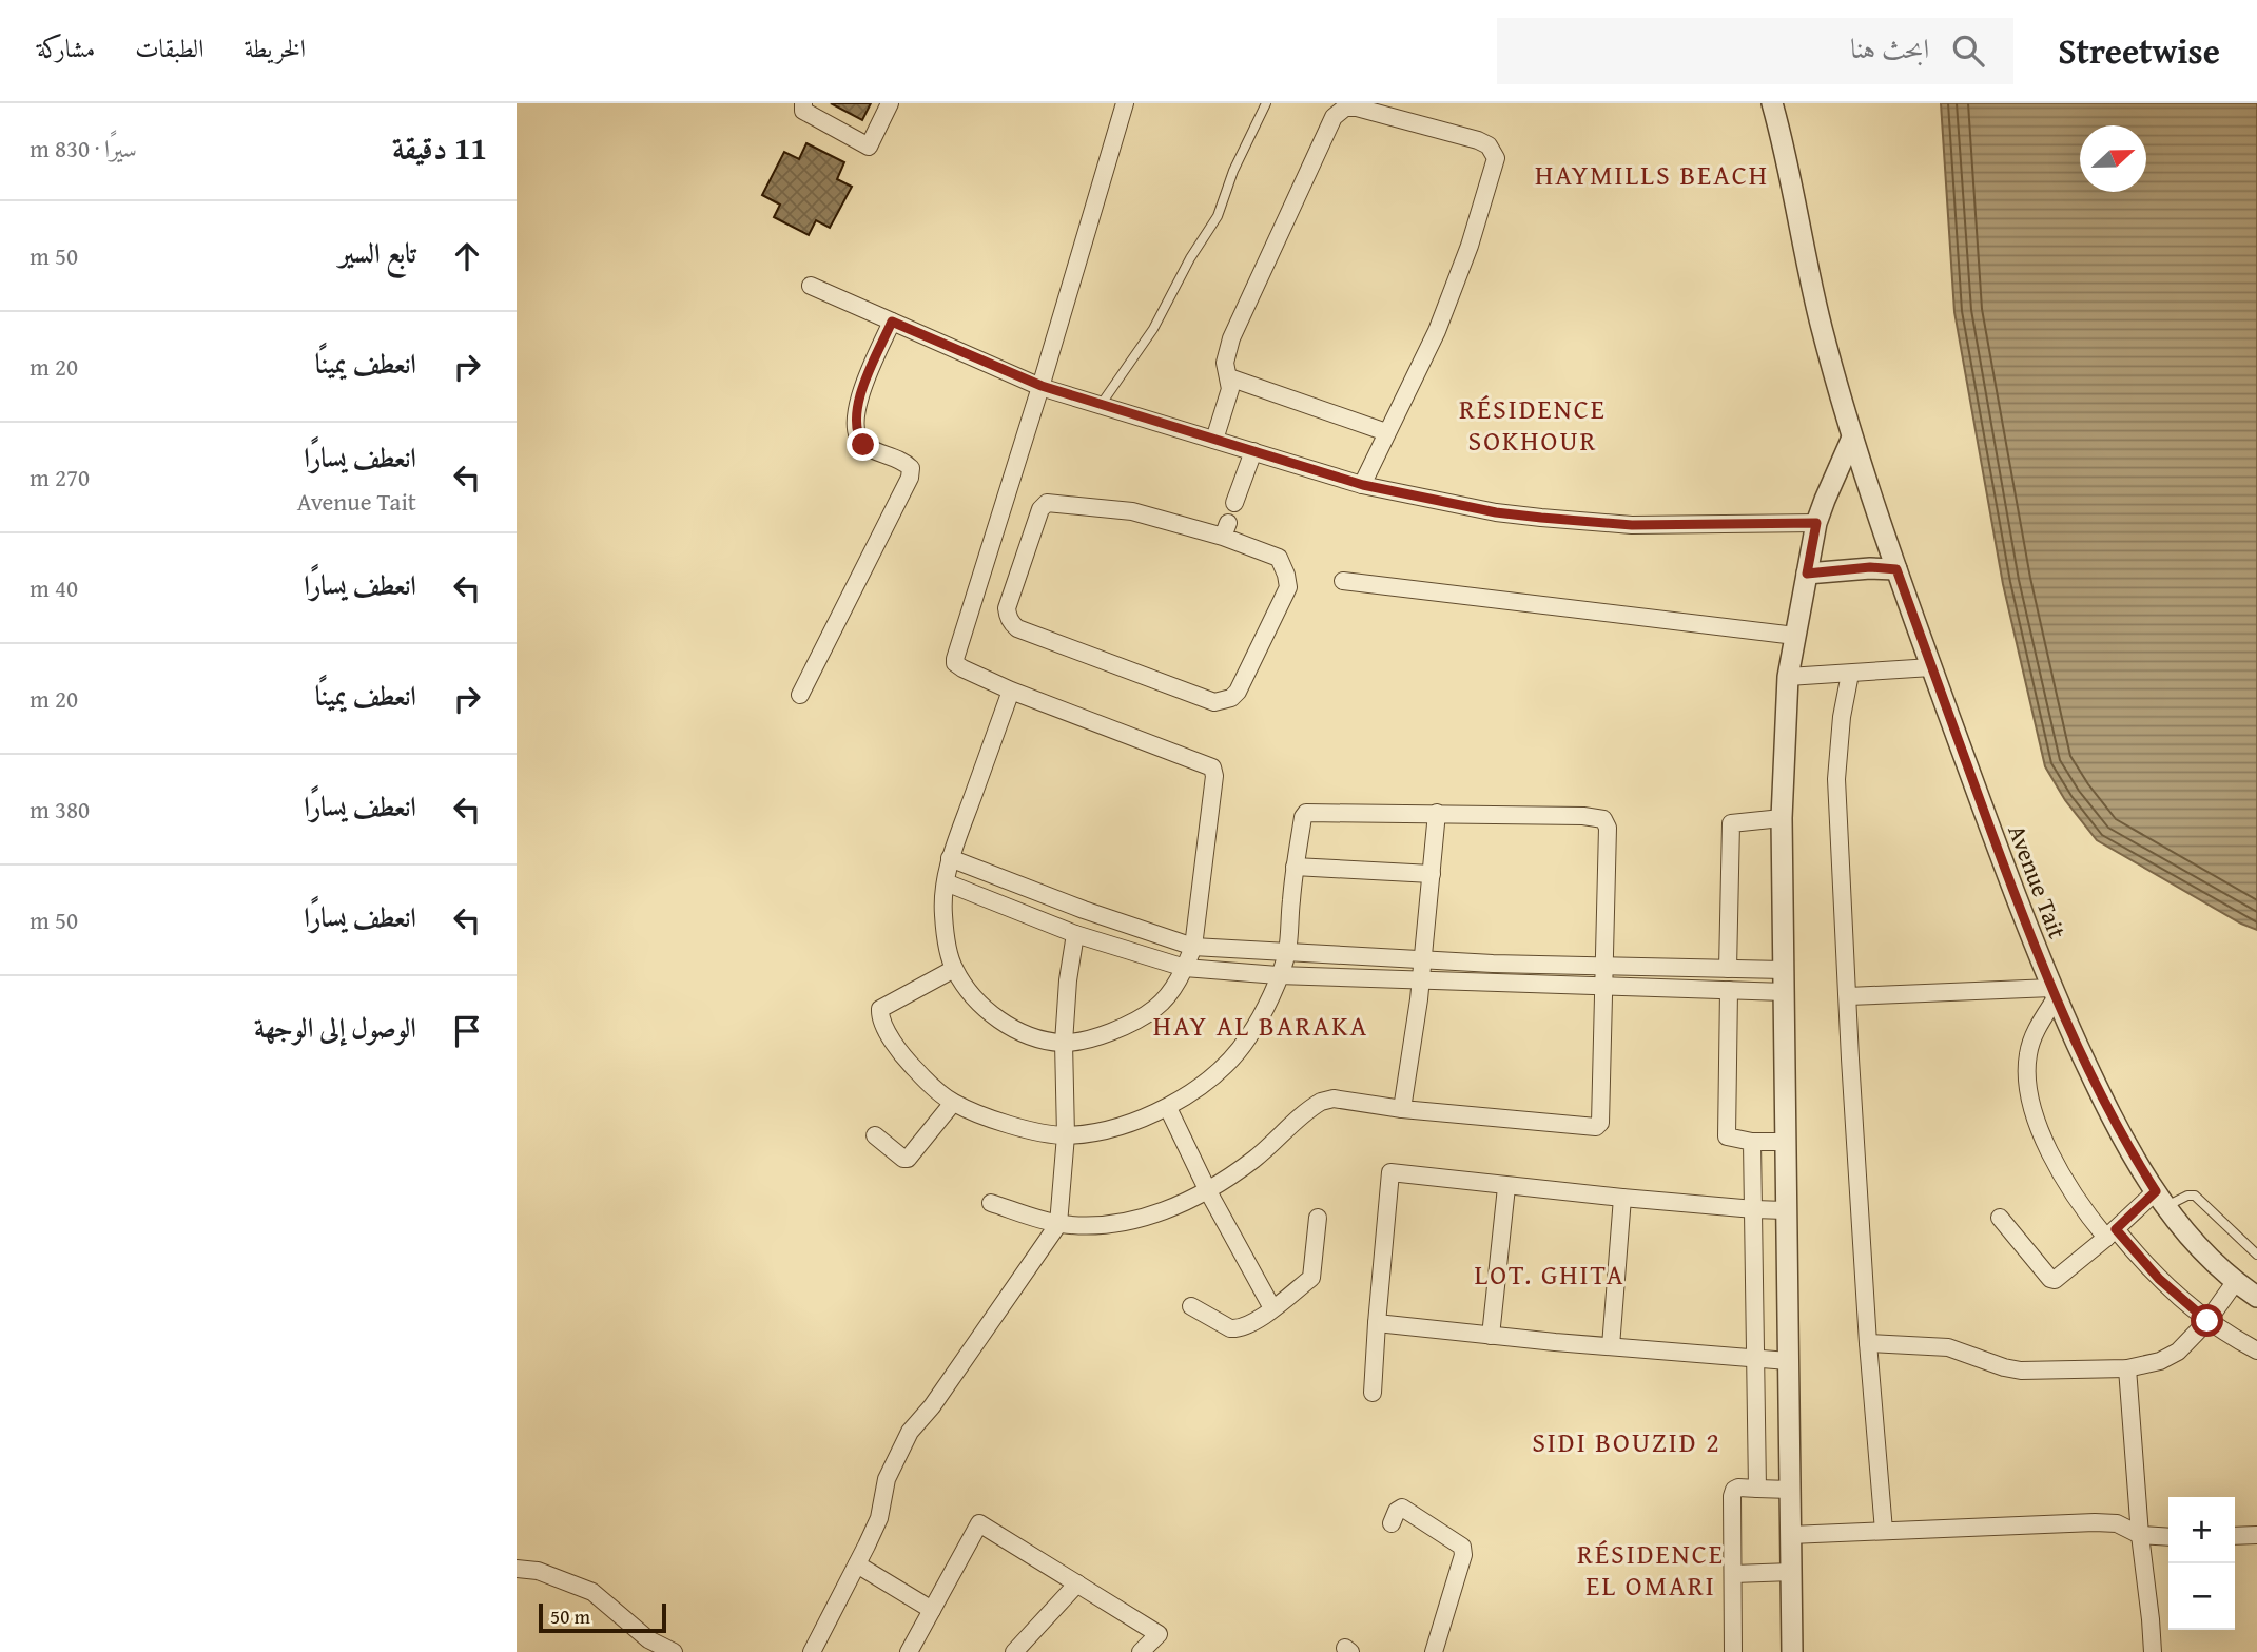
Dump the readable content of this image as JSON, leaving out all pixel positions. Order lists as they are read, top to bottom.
{
  "streets": {
    "street": ["Avenue Tait"]
  },
  "districts": [
    "HAYMILLS BEACH",
    "RÉSIDENCE SOKHOUR",
    "HAY AL BARAKA",
    "LOT. GHITA",
    "SIDI BOUZID 2",
    "RÉSIDENCE EL OMARI"
  ],
  "scale_bar": "50 m",
  "north": "right",
  "page": {
    "header": "Streetwise",
    "search": "ابحث هنا",
    "nav": ["الخريطة", "الطبقات", "مشاركة"],
    "heading": ["11 دقيقة", "سيرًا · 830 m"],
    "list": [
      ["تابع السير", "50 m"],
      ["انعطف يمينًا", "20 m"],
      ["انعطف يسارًا", "Avenue Tait", "270 m"],
      ["انعطف يسارًا", "40 m"],
      ["انعطف يمينًا", "20 m"],
      ["انعطف يسارًا", "380 m"],
      ["انعطف يسارًا", "50 m"],
      "الوصول إلى الوجهة"
    ],
    "map_buttons": ["+", "−"],
    "scale": "50 m"
  }
}
